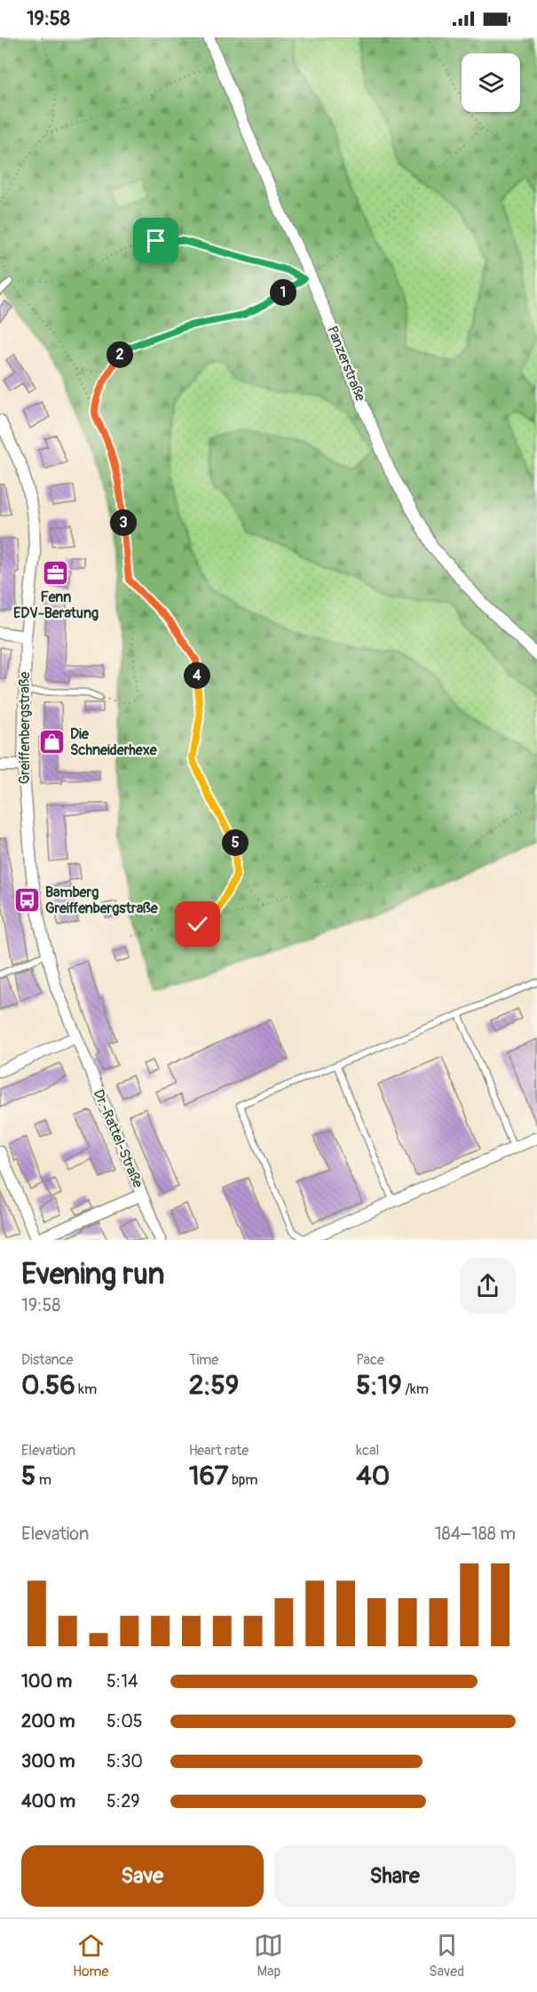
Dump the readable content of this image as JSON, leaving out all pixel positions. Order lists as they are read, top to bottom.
{
  "streets": {
    "street": ["Panzerstraße", "Greiffenbergstraße", "Dr.-Rattel-Straße"]
  },
  "crossings": [
    ["Greiffenbergstraße", "Dr.-Rattel-Straße"]
  ],
  "places": {
    "office": ["Fenn EDV-Beratung"],
    "shop": ["Die Schneiderhexe"],
    "bus stop": ["Bamberg Greiffenbergstraße"]
  },
  "page": {
    "status": "19:58",
    "pins": [
      "1",
      "2",
      "3",
      "4",
      "5"
    ],
    "heading": ["Evening run", "19:58"],
    "stats": [
      ["Distance", "0.56 km"],
      ["Time", "2:59"],
      ["Pace", "5:19 /km"],
      ["Elevation", "5 m"],
      ["Heart rate", "167 bpm"],
      ["kcal", "40"]
    ],
    "chart": ["Elevation", "184–188 m"],
    "list": [
      {
        "name": "100 m",
        "note": "5:14"
      },
      {
        "name": "200 m",
        "note": "5:05"
      },
      {
        "name": "300 m",
        "note": "5:30"
      },
      {
        "name": "400 m",
        "note": "5:29"
      }
    ],
    "buttons": ["Save", "Share"],
    "tabs": ["Home", "Map", "Saved"]
  }
}
